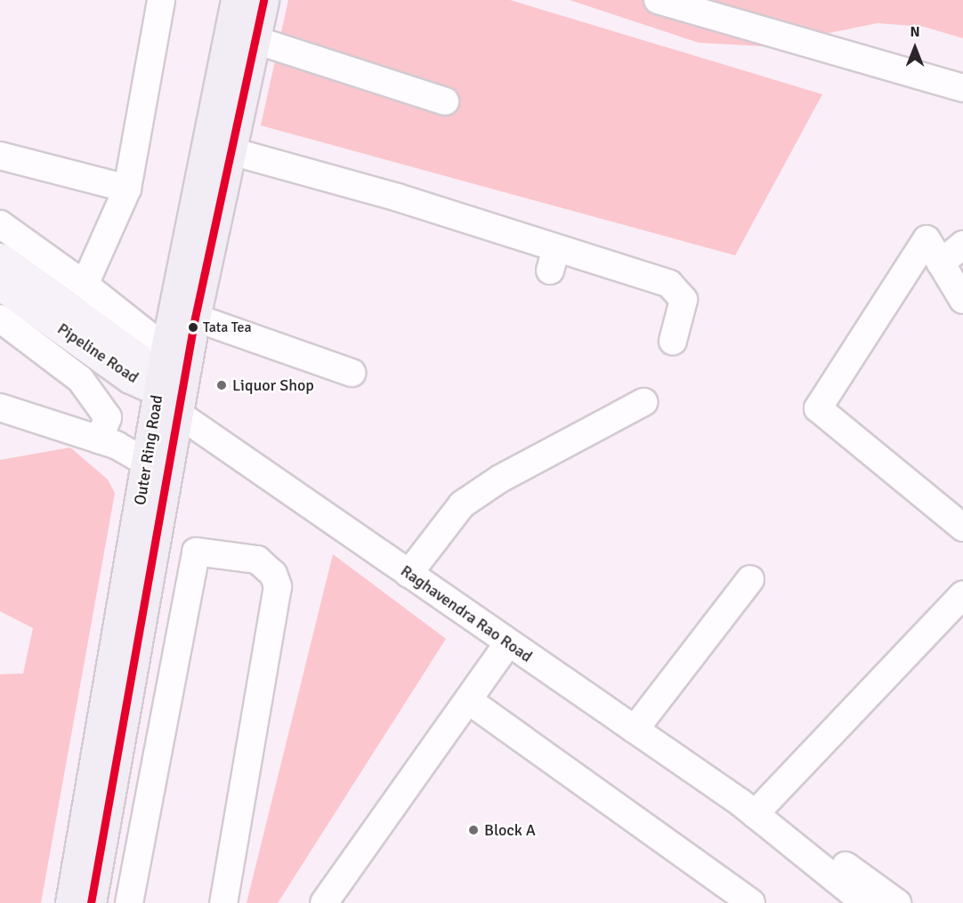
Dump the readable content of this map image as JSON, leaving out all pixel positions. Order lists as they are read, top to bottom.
{
  "streets": {
    "highway": ["Outer Ring Road"],
    "main road": ["Pipeline Road"],
    "street": ["Raghavendra Rao Road"]
  },
  "crossings": [
    ["Pipeline Road", "Outer Ring Road"],
    ["Outer Ring Road", "Raghavendra Rao Road"]
  ],
  "places": ["Tata Tea", "Liquor Shop", "Block A"],
  "north": "top"
}
